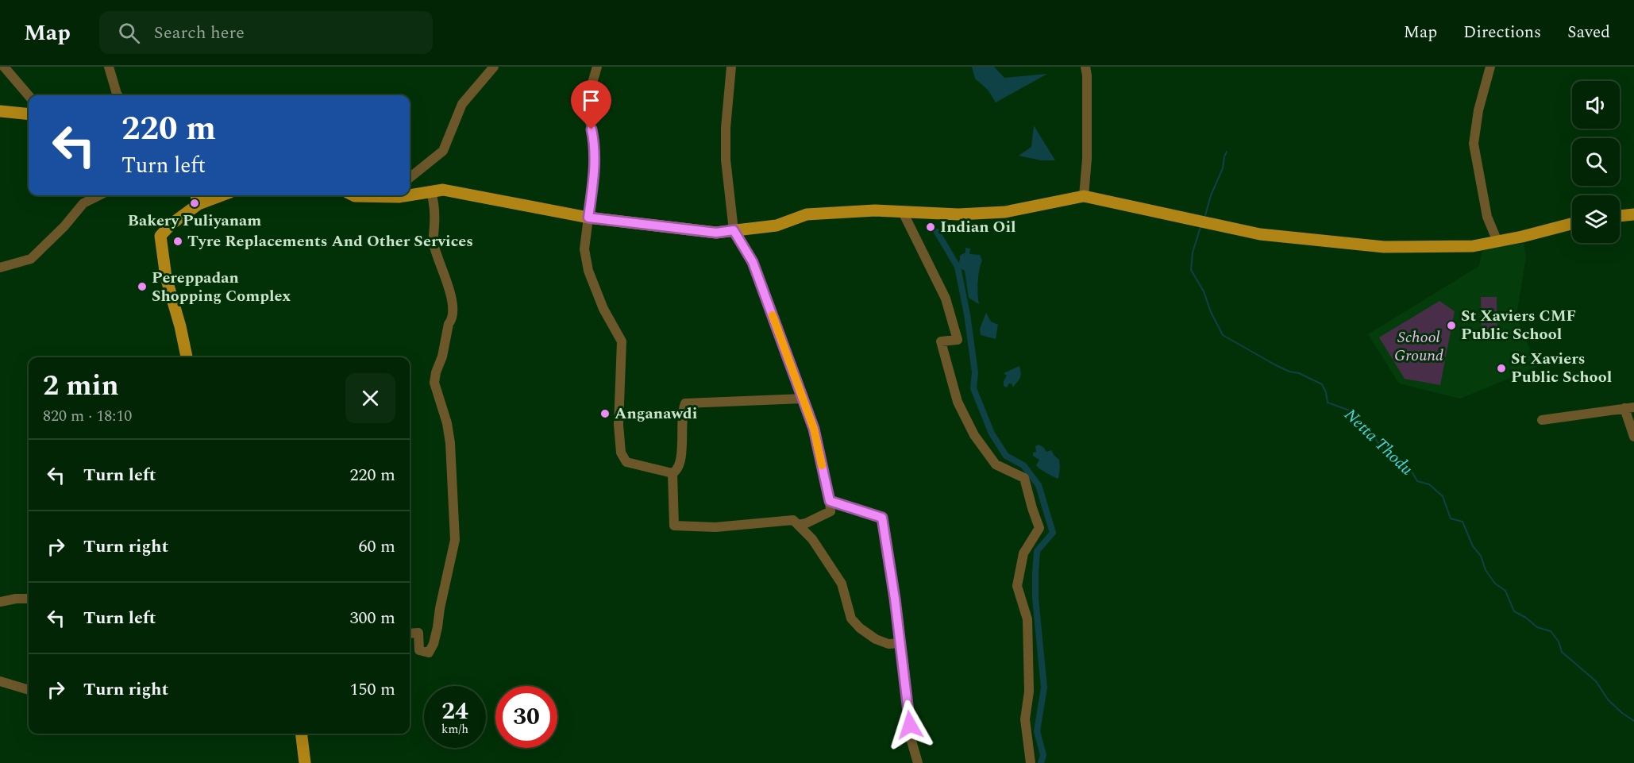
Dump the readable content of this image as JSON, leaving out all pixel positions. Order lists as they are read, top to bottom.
{
  "water": ["Netta Thodu"],
  "parks": ["School Ground"],
  "places": [
    "Bakery Puliyanam",
    "Indian Oil",
    "Tyre Replacements And Other Services",
    "Pereppadan Shopping Complex",
    "St Xaviers CMF Public School",
    "St Xaviers Public School",
    "Anganawdi"
  ],
  "page": {
    "header": "Map",
    "search": "Search here",
    "nav": ["Map", "Directions", "Saved"],
    "turn": ["220 m", "Turn left"],
    "heading": ["2 min", "820 m · 18:10"],
    "list": [
      {
        "name": "Turn left",
        "value": "220 m"
      },
      {
        "name": "Turn right",
        "value": "60 m"
      },
      {
        "name": "Turn left",
        "value": "300 m"
      },
      {
        "name": "Turn right",
        "value": "150 m"
      }
    ],
    "speed": "24 km/h",
    "limit": "30"
  }
}
